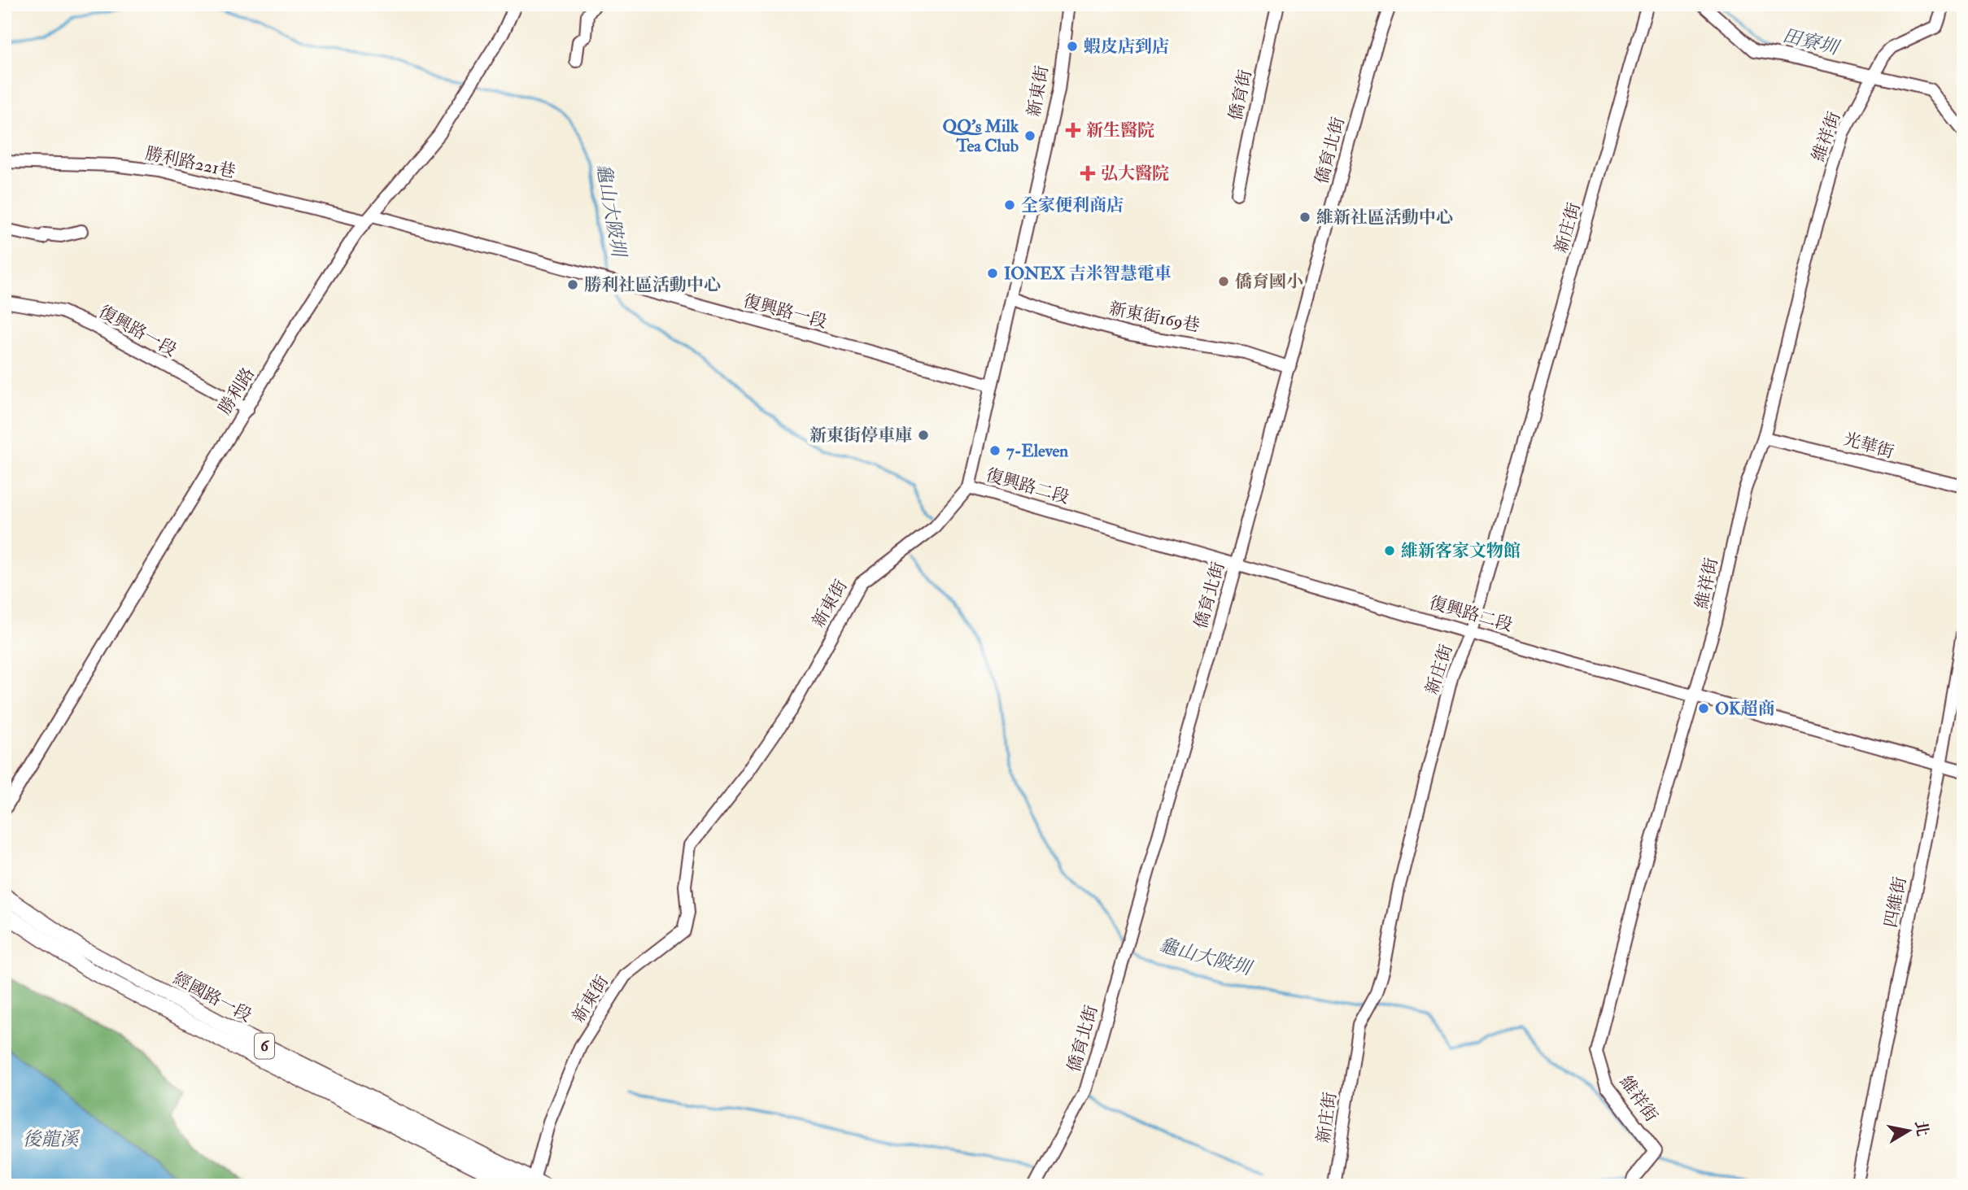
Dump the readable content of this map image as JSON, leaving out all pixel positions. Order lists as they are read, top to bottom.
{
  "streets": {
    "main road": ["經國路一段", "6"],
    "street": [
      "新東街",
      "僑育街",
      "維祥街",
      "僑育北街",
      "勝利路221巷",
      "新庄街",
      "復興路一段",
      "新東街169巷",
      "勝利路",
      "光華街",
      "復興路二段",
      "四維街"
    ]
  },
  "crossings": [
    ["新東街", "復興路一段"],
    ["新東街", "新東街169巷"],
    ["新東街", "復興路二段"],
    ["新東街", "經國路一段"],
    ["維祥街", "光華街"],
    ["維祥街", "復興路二段"],
    ["僑育北街", "新東街169巷"],
    ["僑育北街", "復興路二段"],
    ["勝利路221巷", "復興路一段"],
    ["勝利路221巷", "勝利路"],
    ["新庄街", "復興路二段"],
    ["復興路一段", "勝利路"],
    ["復興路二段", "四維街"]
  ],
  "water": ["田寮圳", "龜山大陂圳", "後龍溪"],
  "places": {
    "other": [
      "蝦皮店到店",
      "QQ's Milk Tea Club",
      "全家便利商店",
      "維新社區活動中心",
      "IONEX 吉米智慧電車",
      "僑育國小",
      "勝利社區活動中心",
      "新東街停車庫",
      "7-Eleven",
      "維新客家文物館",
      "OK超商"
    ],
    "health": ["新生醫院", "弘大醫院"]
  },
  "north": "right"
}
